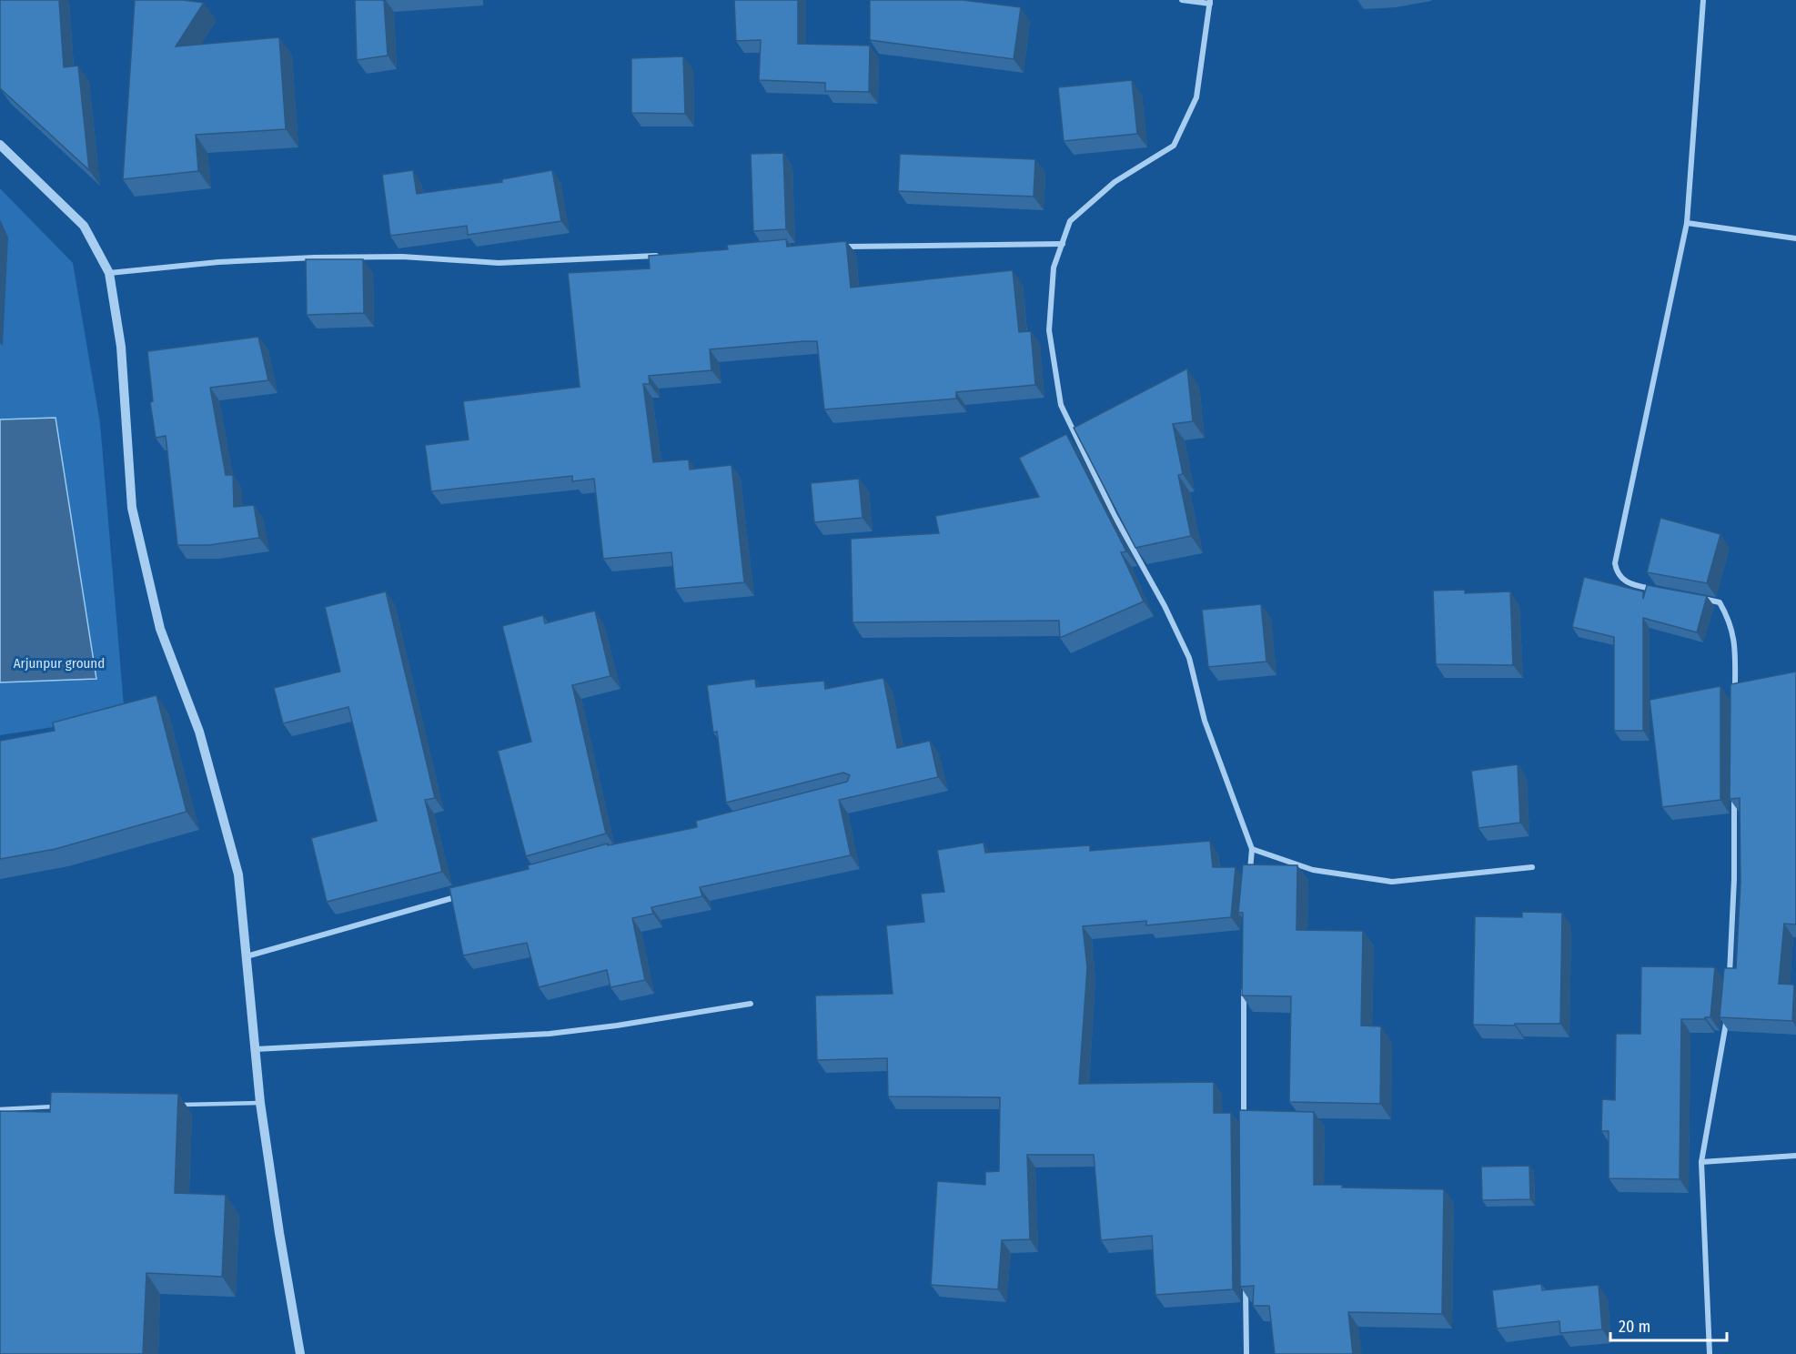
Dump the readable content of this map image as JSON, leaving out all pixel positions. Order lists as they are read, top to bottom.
{
  "parks": ["Arjunpur ground"],
  "scale_bar": "20 m"
}
